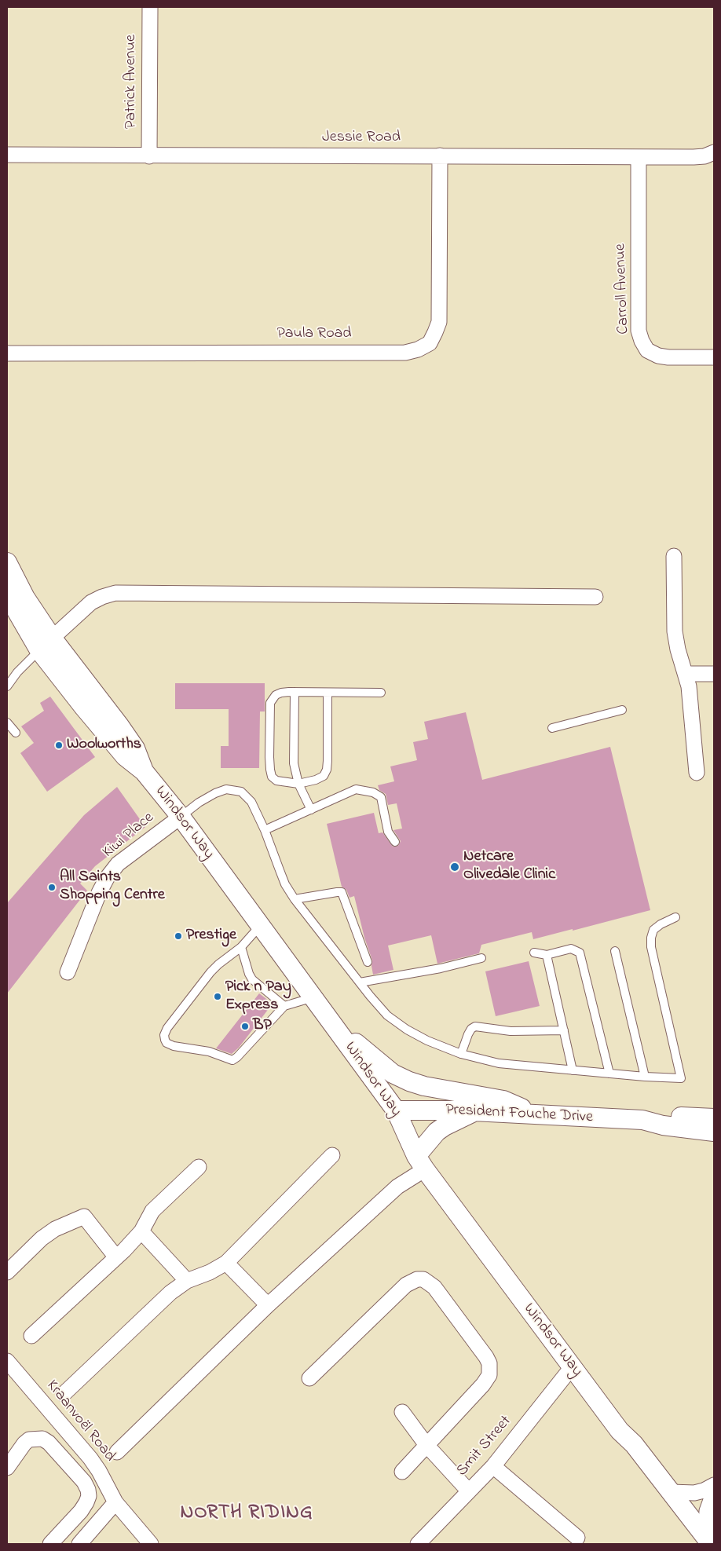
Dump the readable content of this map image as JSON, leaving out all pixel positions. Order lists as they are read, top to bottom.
{
  "streets": {
    "street": [
      "Patrick Avenue",
      "Jessie Road",
      "Carroll Avenue",
      "Paula Road",
      "Windsor Way",
      "Kiwi Place",
      "President Fouche Drive",
      "Kraanvoël Road",
      "Smit Street"
    ]
  },
  "crossings": [
    ["Patrick Avenue", "Jessie Road"],
    ["Jessie Road", "Carroll Avenue"],
    ["Jessie Road", "Paula Road"],
    ["Windsor Way", "Kiwi Place"],
    ["Windsor Way", "President Fouche Drive"],
    ["Windsor Way", "Smit Street"]
  ],
  "districts": ["NORTH RIDING"],
  "places": [
    "Woolworths",
    "Netcare Olivedale Clinic",
    "All Saints Shopping Centre",
    "Prestige",
    "Pick n Pay Express",
    "BP"
  ]
}
